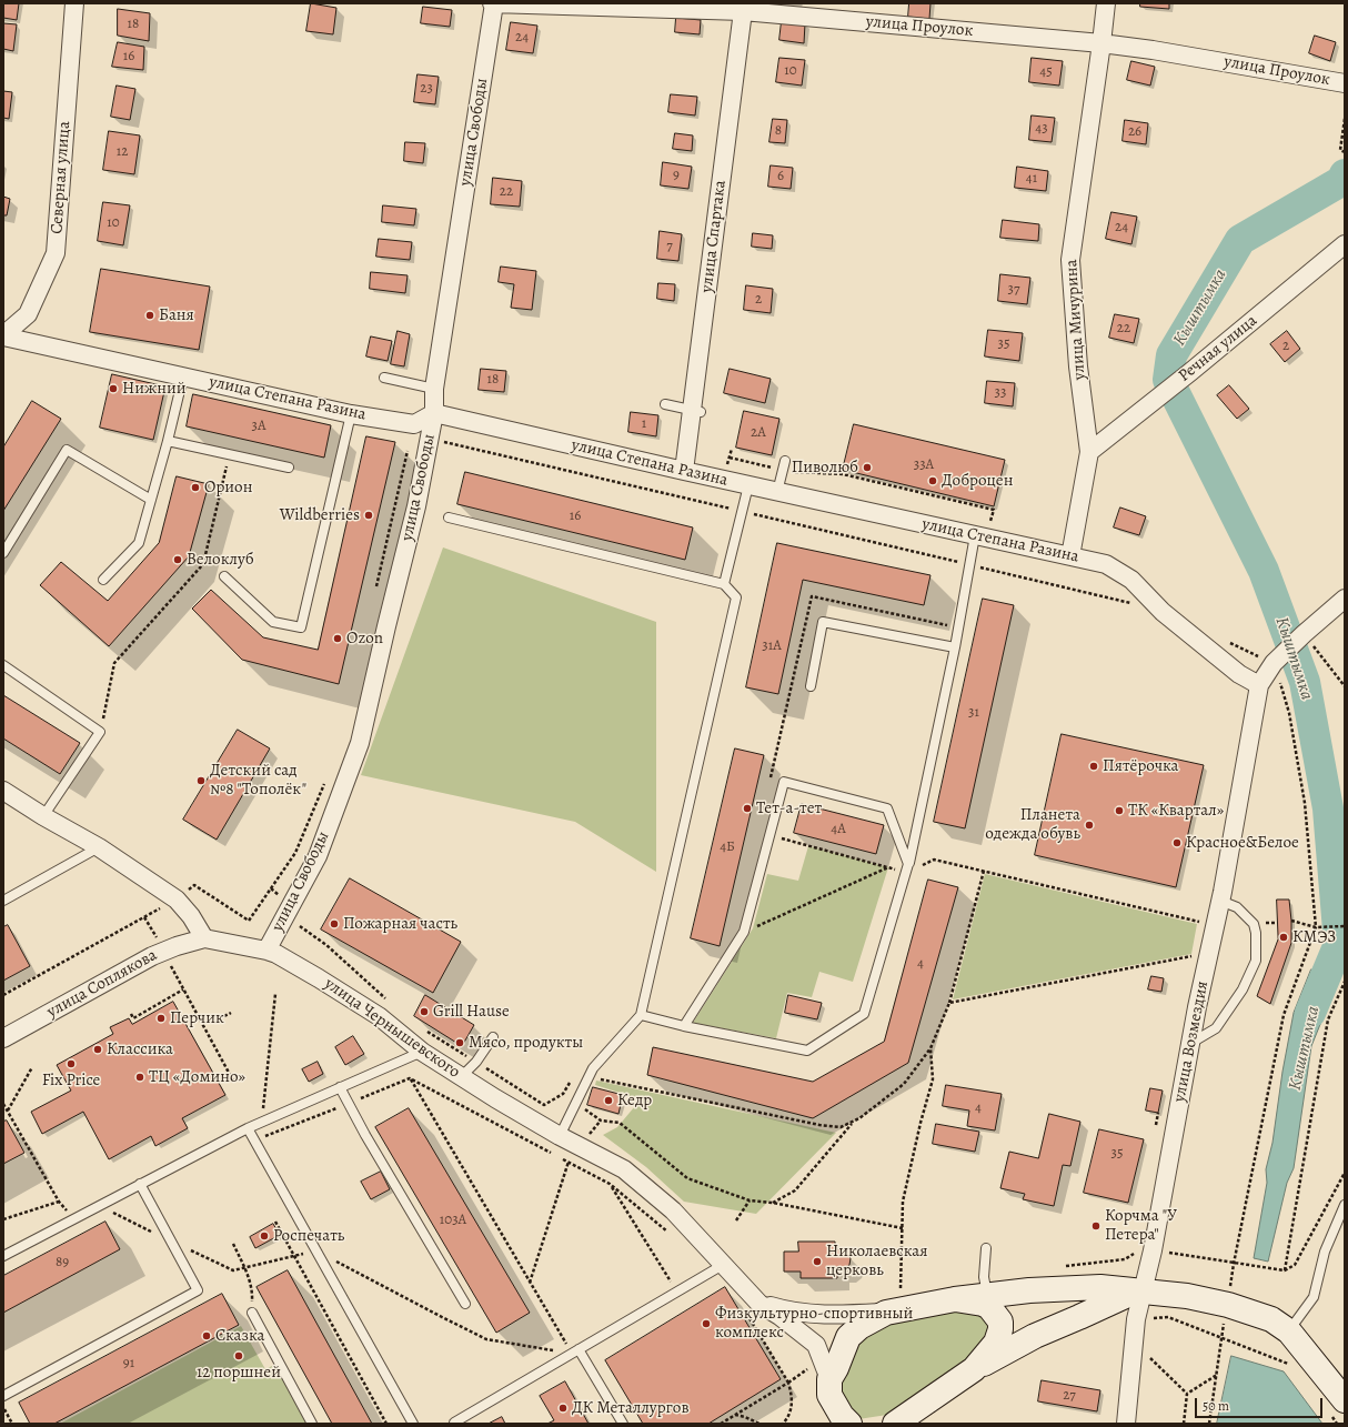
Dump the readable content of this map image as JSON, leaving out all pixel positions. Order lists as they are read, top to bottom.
{
  "streets": {
    "street": [
      "улица Проулок",
      "улица Свободы",
      "Северная улица",
      "улица Спартака",
      "улица Мичурина",
      "Речная улица",
      "улица Степана Разина",
      "улица Соплякова",
      "улица Чернышевского",
      "улица Возмездия"
    ]
  },
  "crossings": [
    ["улица Проулок", "улица Свободы"],
    ["улица Проулок", "улица Спартака"],
    ["улица Проулок", "улица Мичурина"],
    ["улица Свободы", "улица Степана Разина"],
    ["улица Свободы", "улица Чернышевского"],
    ["Северная улица", "улица Степана Разина"],
    ["улица Спартака", "улица Степана Разина"],
    ["улица Мичурина", "Речная улица"],
    ["улица Мичурина", "улица Степана Разина"],
    ["улица Степана Разина", "улица Возмездия"],
    ["улица Соплякова", "улица Чернышевского"]
  ],
  "water": ["Кыштымка"],
  "places": [
    "Баня",
    "Нижний",
    "Пиволюб",
    "Доброцен",
    "Орион",
    "Wildberries",
    "Велоклуб",
    "Ozon",
    "Пятёрочка",
    "Детский сад №8 \"Тополёк\"",
    "Тет-а-тет",
    "ТК «Квартал»",
    "Планета одежда обувь",
    "Красное&Белое",
    "Пожарная часть",
    "КМЭЗ",
    "Grill Hause",
    "Перчик",
    "Мясо, продукты",
    "Классика",
    "Fix Price",
    "ТЦ «Домино»",
    "Кедр",
    "Корчма \"У Петера\"",
    "Роспечать",
    "Николаевская церковь",
    "Физкультурно-спортивный комплекс",
    "Сказка",
    "12 поршней",
    "ДК Металлургов"
  ],
  "house_numbers": [
    "18",
    "24",
    "16",
    "10",
    "45",
    "23",
    "43",
    "8",
    "26",
    "12",
    "9",
    "6",
    "41",
    "22",
    "10",
    "24",
    "7",
    "37",
    "2",
    "22",
    "35",
    "2",
    "18",
    "33",
    "1",
    "3А",
    "2А",
    "33А",
    "16",
    "31А",
    "31",
    "4А",
    "4Б",
    "4",
    "4",
    "35",
    "103А",
    "89",
    "91",
    "27"
  ],
  "scale_bar": "50 m"
}
